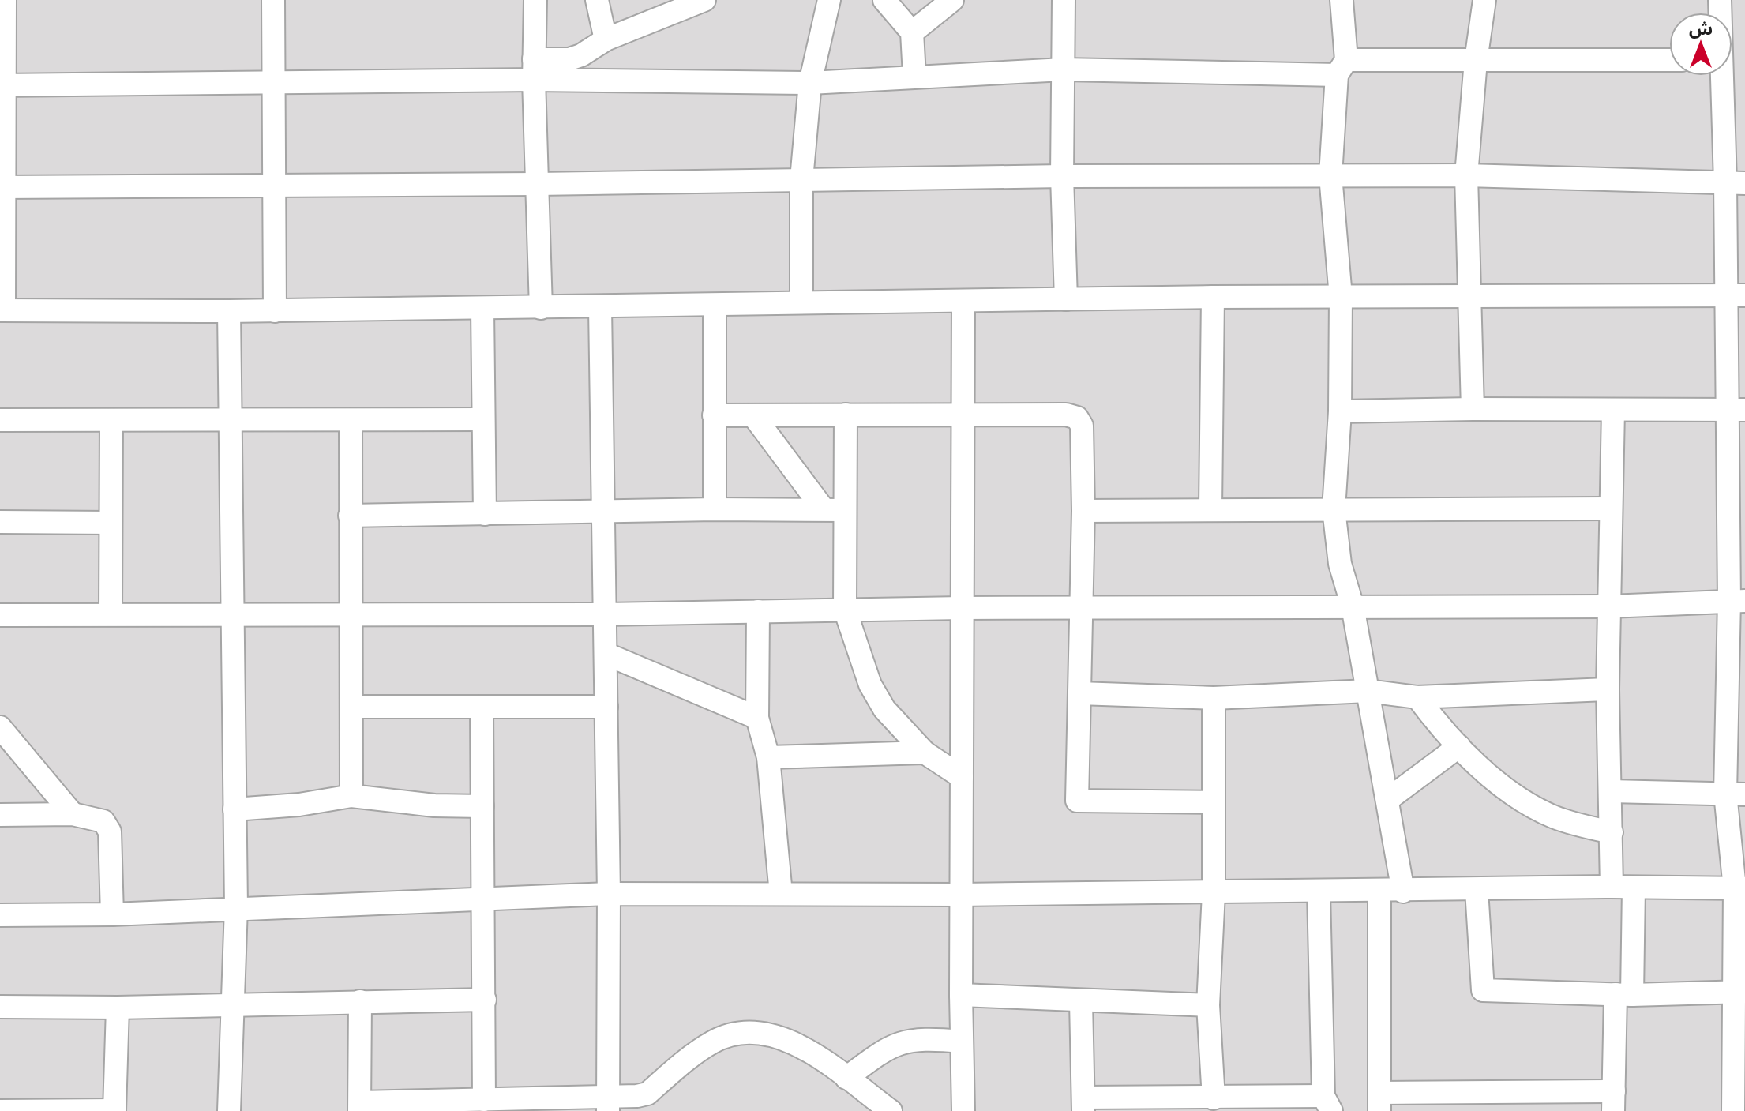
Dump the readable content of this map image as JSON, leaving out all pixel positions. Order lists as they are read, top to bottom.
{
  "north": "top"
}
